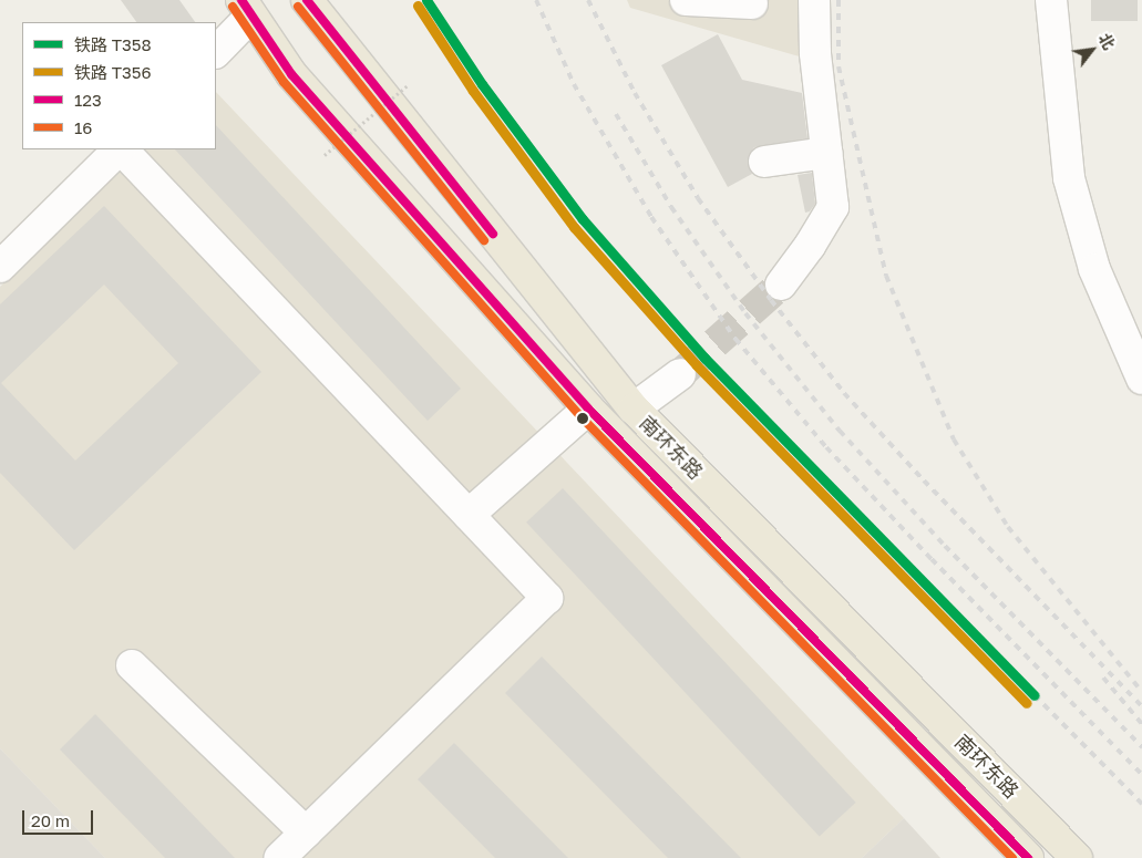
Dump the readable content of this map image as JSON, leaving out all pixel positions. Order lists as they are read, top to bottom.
{
  "streets": {
    "highway": ["南环东路"]
  },
  "lines": [
    "rail line T358",
    "transit line 123",
    "rail line T356",
    "transit line 16"
  ],
  "legend": [
    "铁路 T358",
    "铁路 T356",
    "123",
    "16"
  ],
  "scale_bar": "20 m",
  "north": "top right"
}
